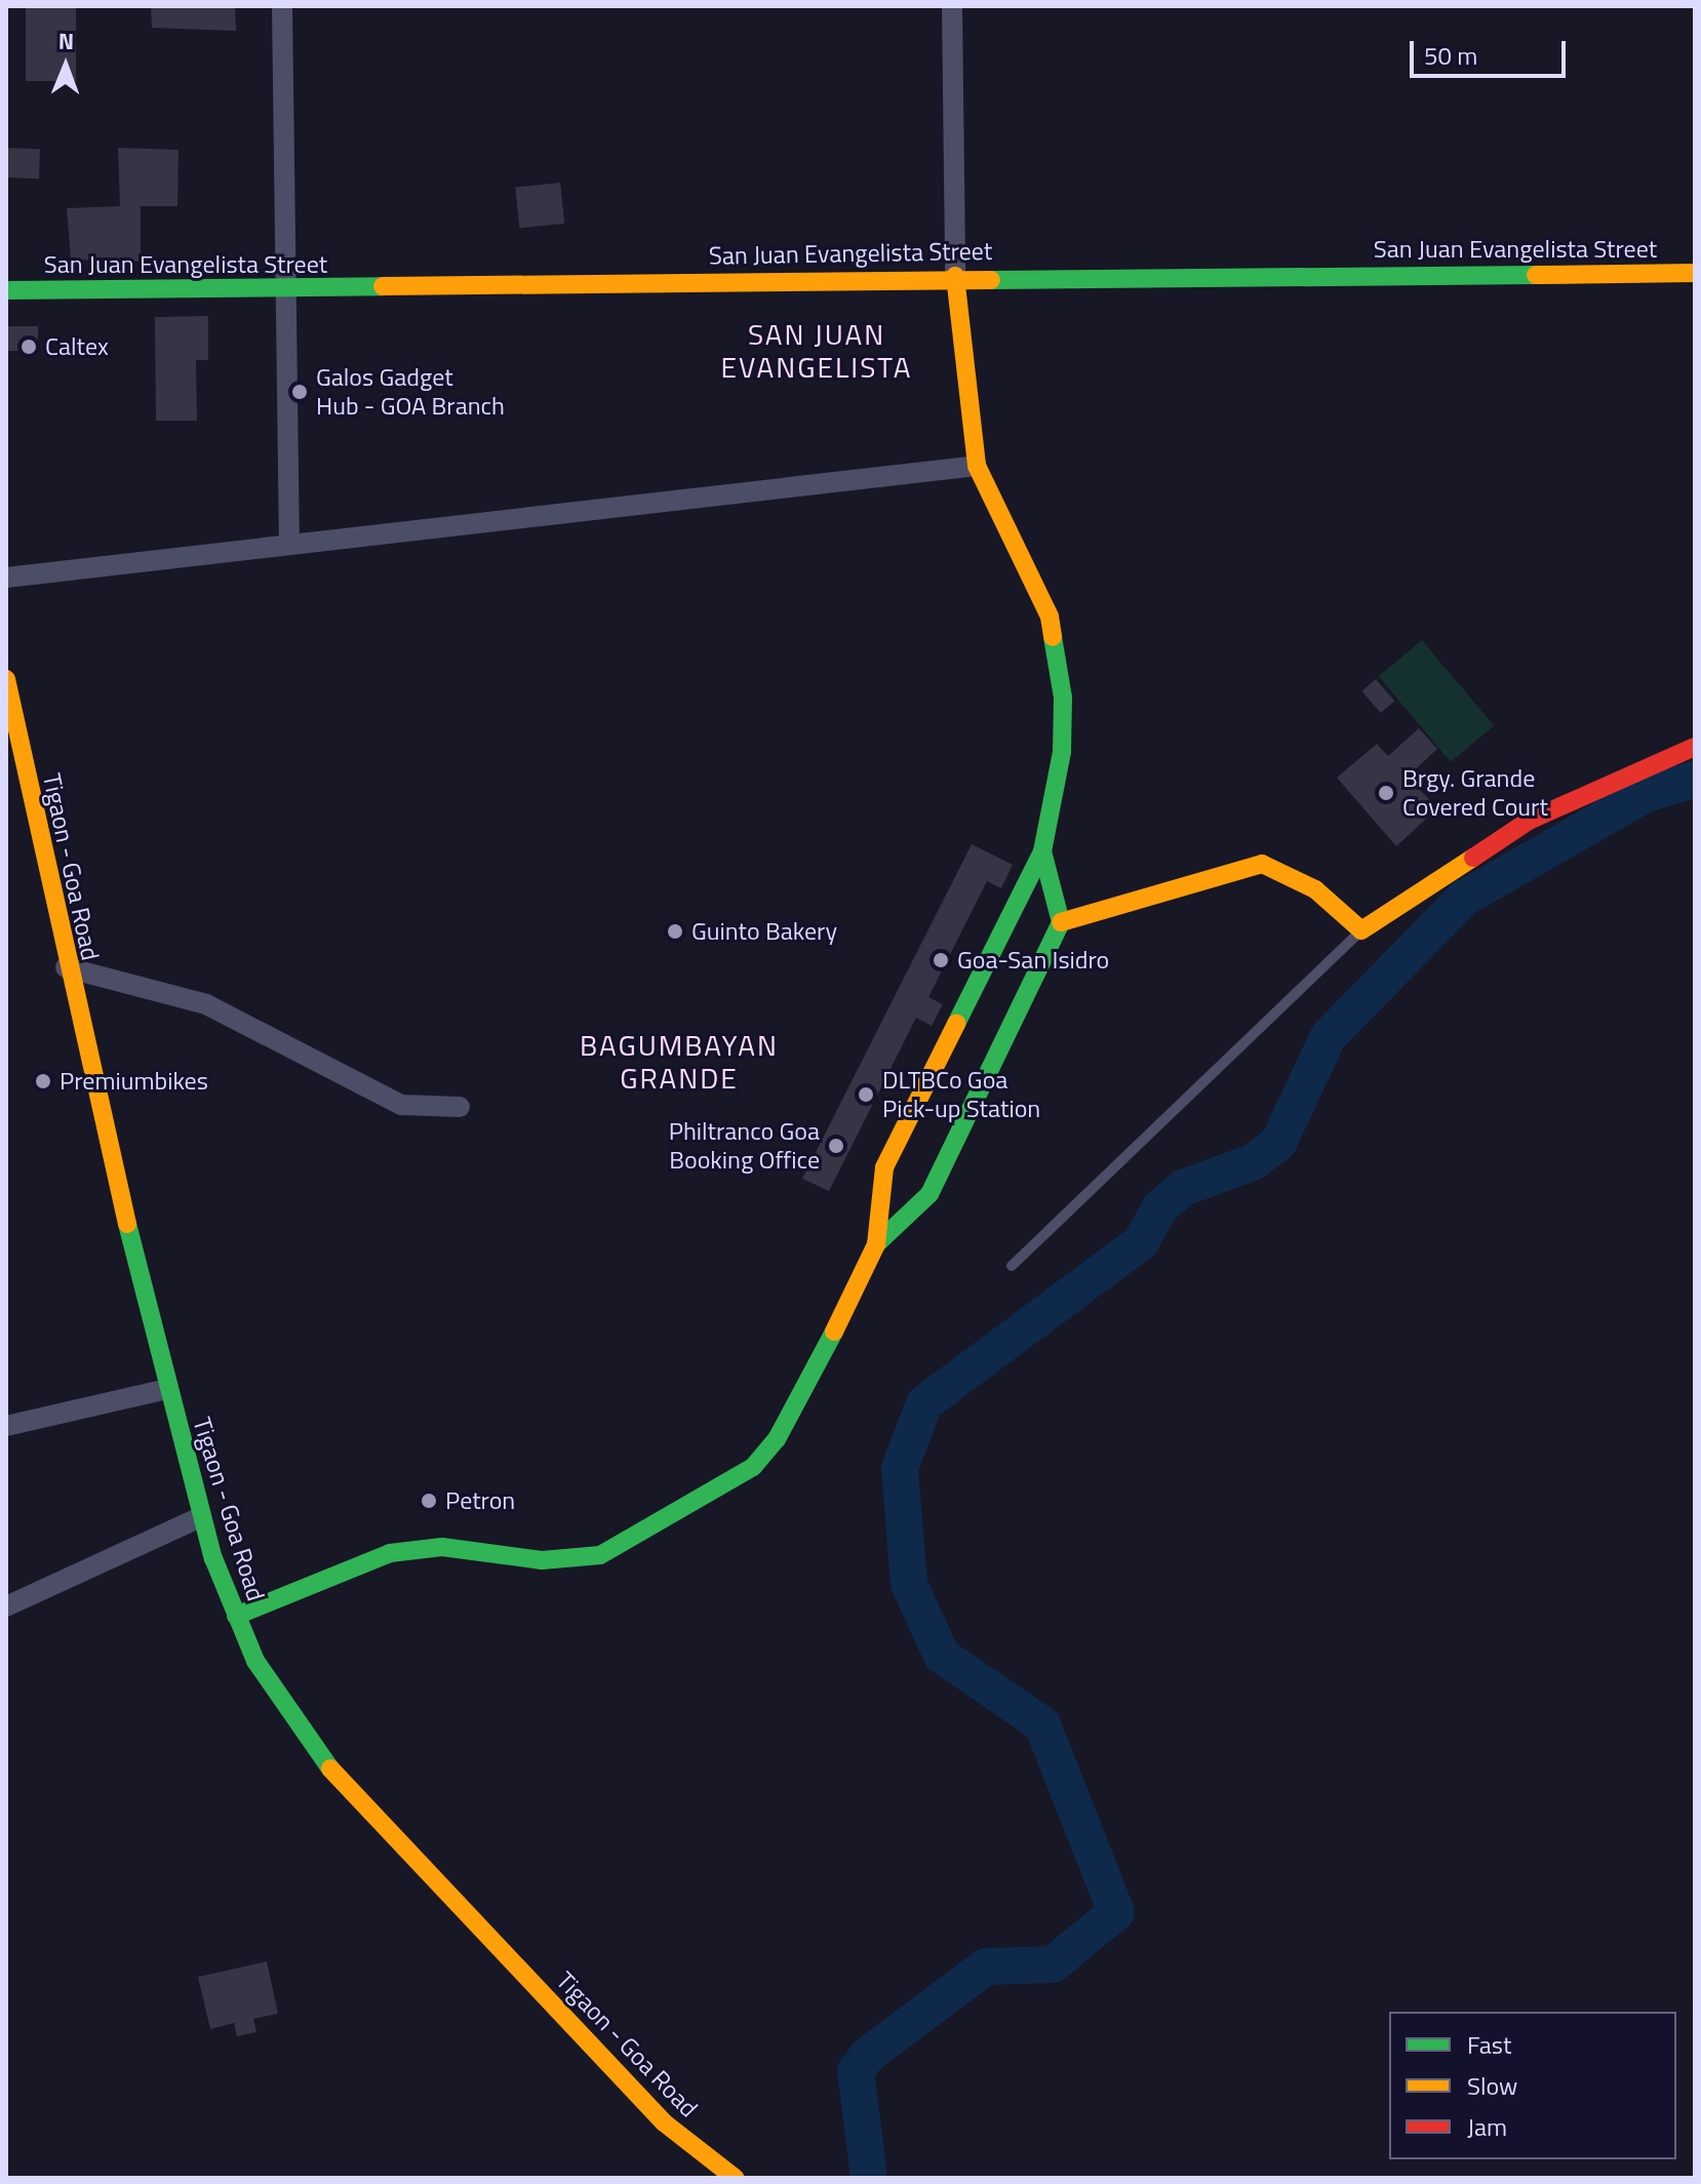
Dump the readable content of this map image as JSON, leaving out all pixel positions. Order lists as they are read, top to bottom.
{
  "streets": {
    "street": ["San Juan Evangelista Street", "Tigaon - Goa Road"]
  },
  "districts": ["SAN JUAN EVANGELISTA", "BAGUMBAYAN GRANDE"],
  "places": [
    "Caltex",
    "Galos Gadget Hub - GOA Branch",
    "Brgy. Grande Covered Court",
    "Guinto Bakery",
    "Goa-San Isidro",
    "Premiumbikes",
    "DLTBCo Goa Pick-up Station",
    "Philtranco Goa Booking Office",
    "Petron"
  ],
  "legend": ["Fast", "Slow", "Jam"],
  "scale_bar": "50 m",
  "north": "top"
}
